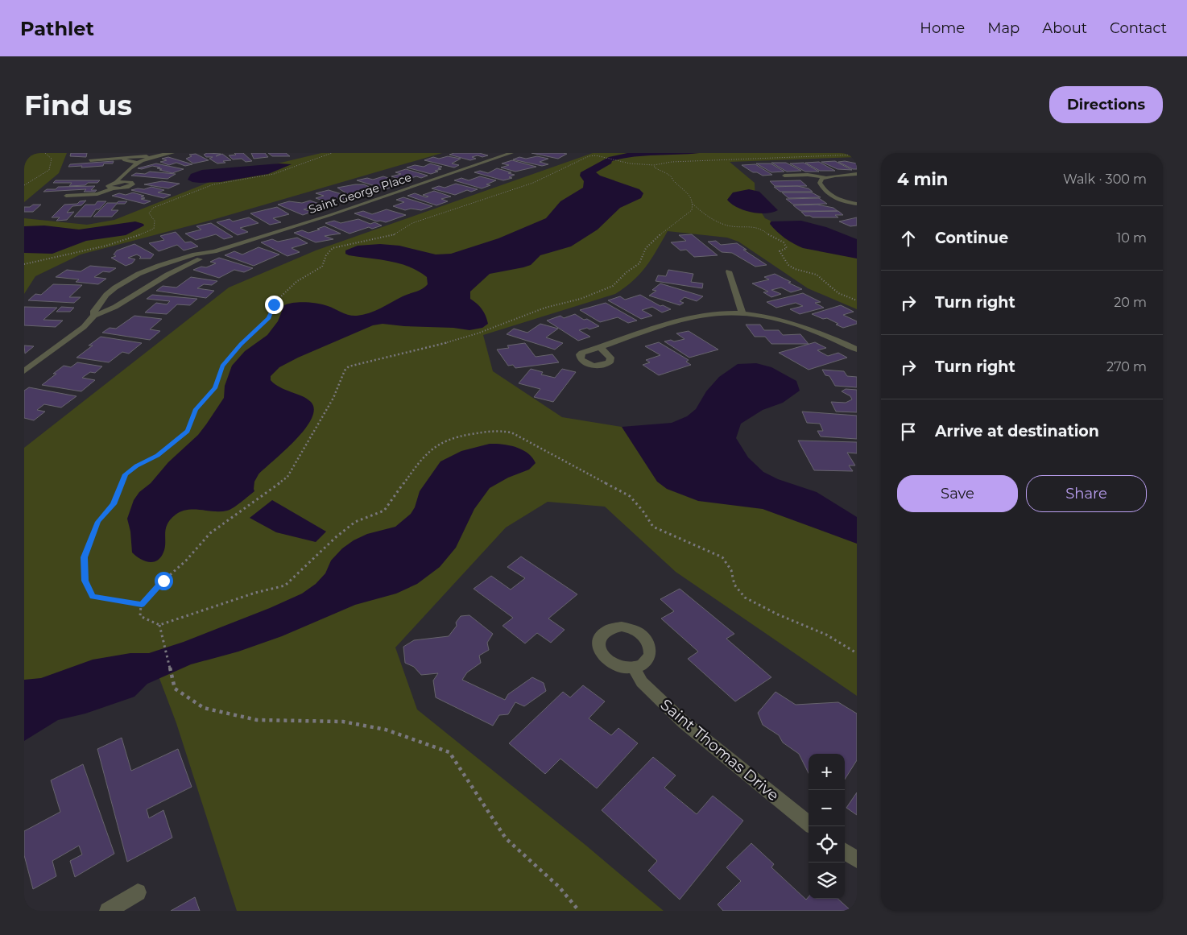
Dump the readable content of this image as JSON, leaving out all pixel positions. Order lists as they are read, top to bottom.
{
  "streets": {
    "street": ["Saint George Place", "Saint Thomas Drive"]
  },
  "page": {
    "header": "Pathlet",
    "nav": [
      "Home",
      "Map",
      "About",
      "Contact"
    ],
    "buttons": [
      "Directions",
      ["Save", "Share"]
    ],
    "title": "Find us",
    "heading": ["4 min", "Walk · 300 m"],
    "list": [
      ["Continue", "10 m"],
      ["Turn right", "20 m"],
      ["Turn right", "270 m"],
      "Arrive at destination"
    ],
    "map_buttons": ["+", "−"]
  }
}
